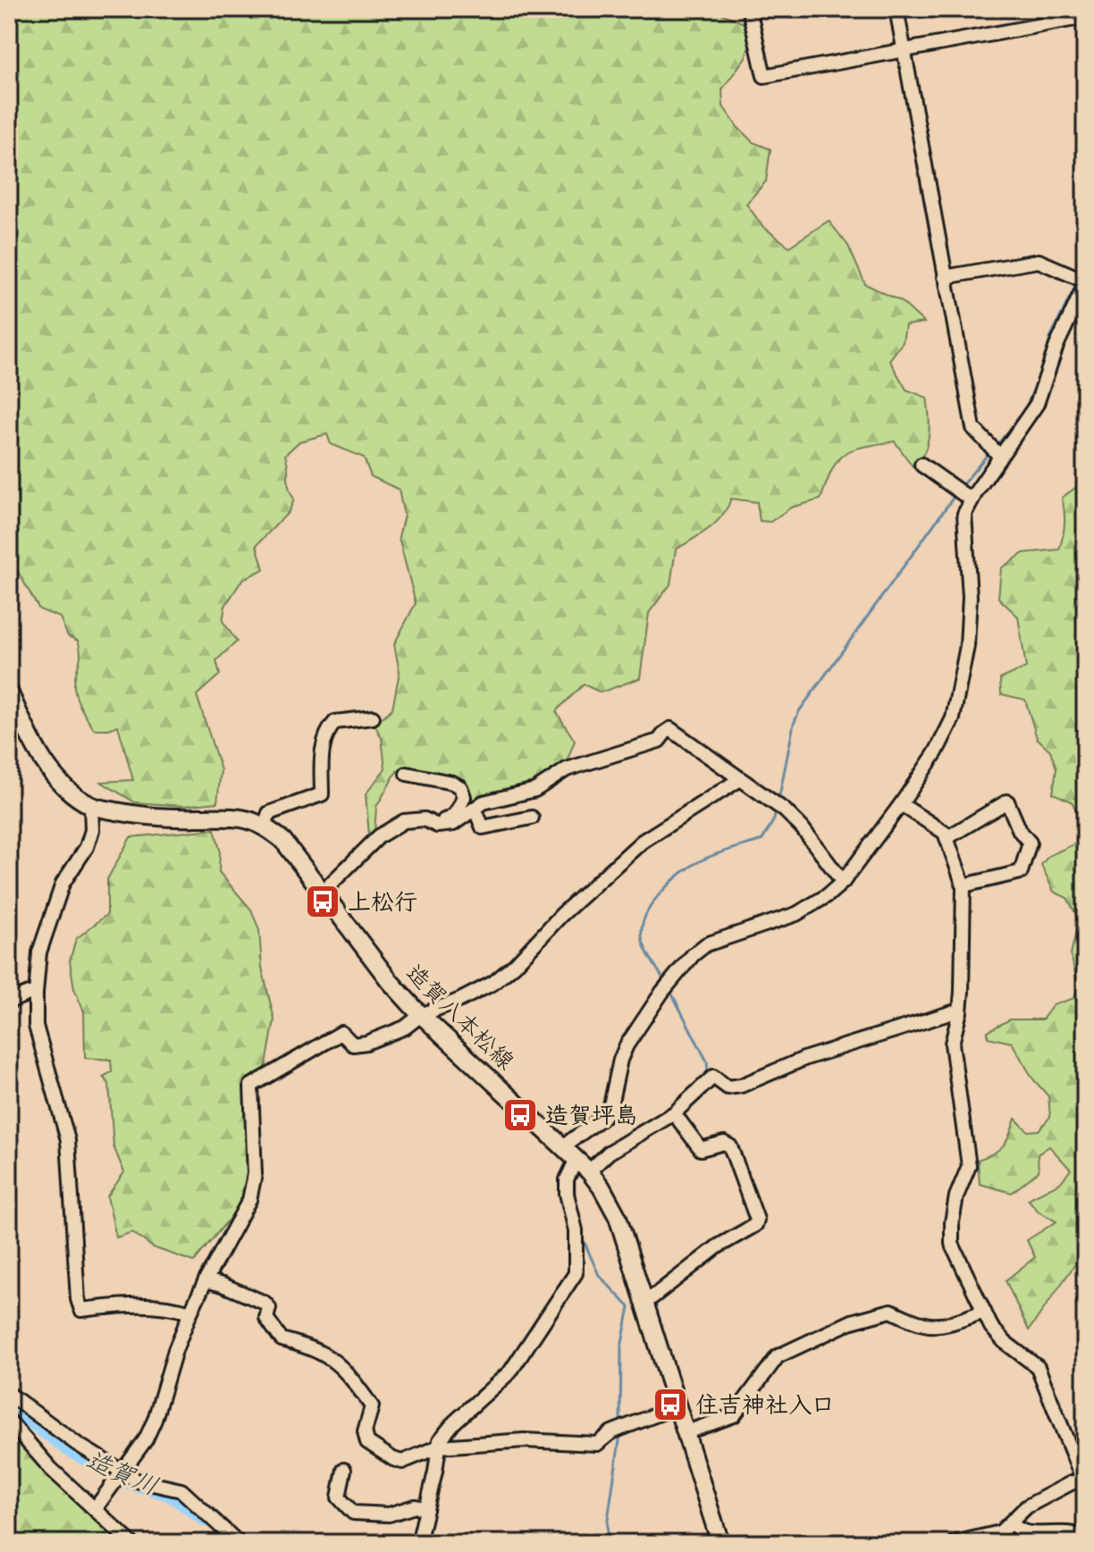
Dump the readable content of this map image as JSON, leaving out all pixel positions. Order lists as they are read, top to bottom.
{
  "streets": {
    "main road": ["造賀八本松線"]
  },
  "water": ["造賀川"],
  "places": {
    "bus stop": ["上松行", "造賀坪島", "住吉神社入口"]
  }
}
